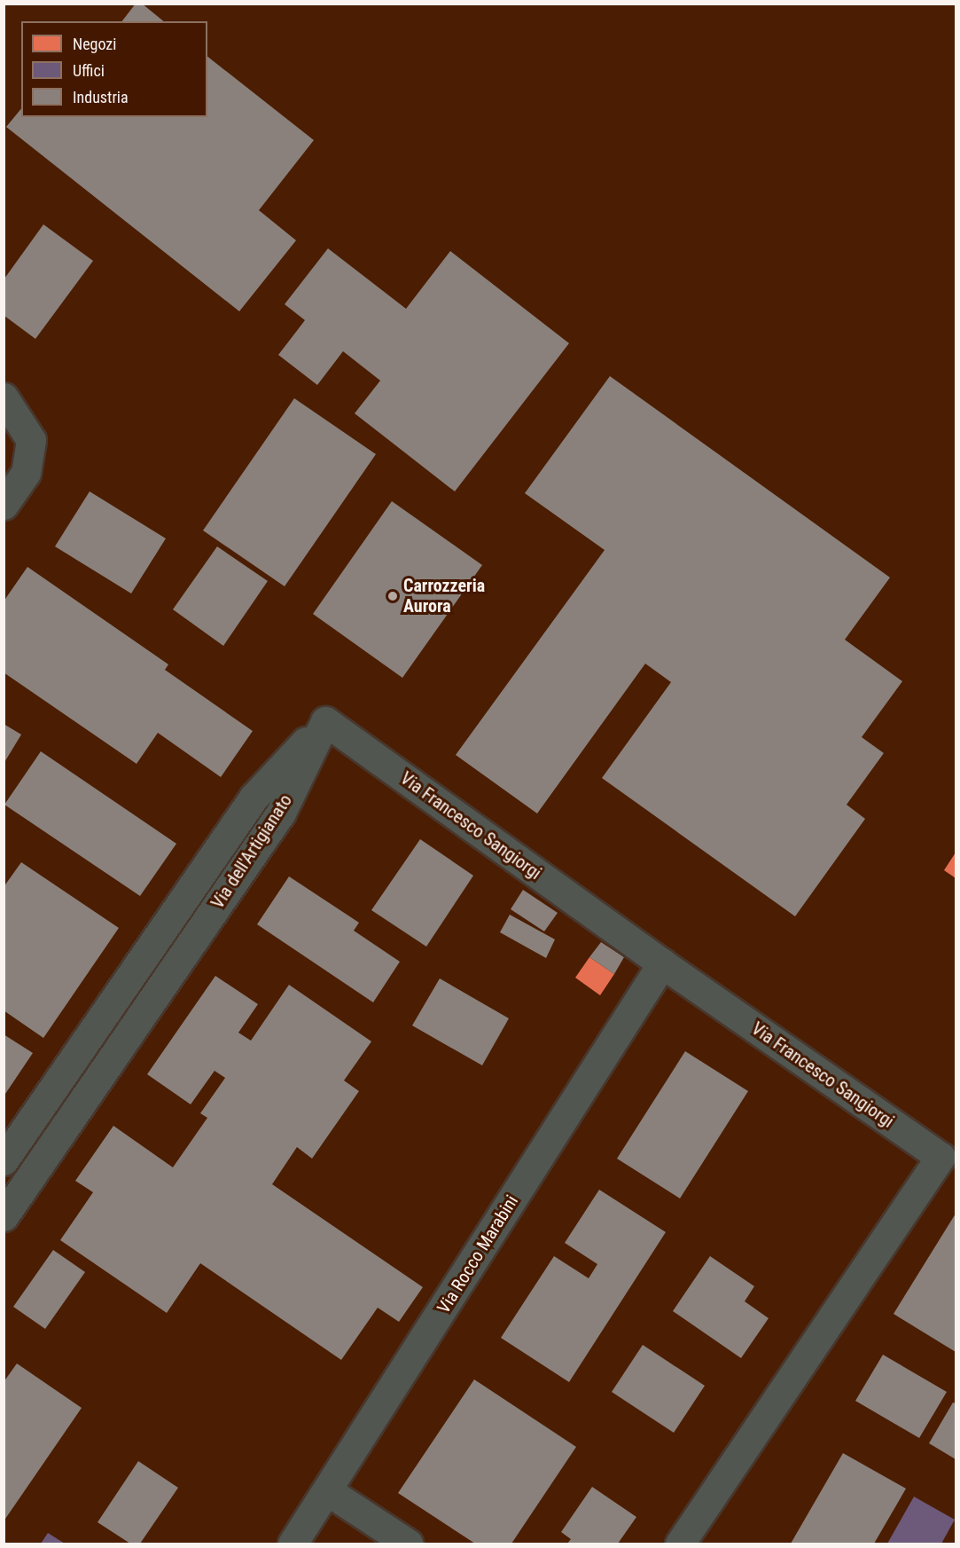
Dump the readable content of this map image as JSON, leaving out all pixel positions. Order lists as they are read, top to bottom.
{
  "streets": {
    "street": ["Via Francesco Sangiorgi", "Via dell'Artigianato", "Via Rocco Marabini"]
  },
  "crossings": [
    ["Via Francesco Sangiorgi", "Via dell'Artigianato"],
    ["Via Francesco Sangiorgi", "Via Rocco Marabini"]
  ],
  "places": ["Carrozzeria Aurora"],
  "legend": ["Negozi", "Uffici", "Industria"]
}
